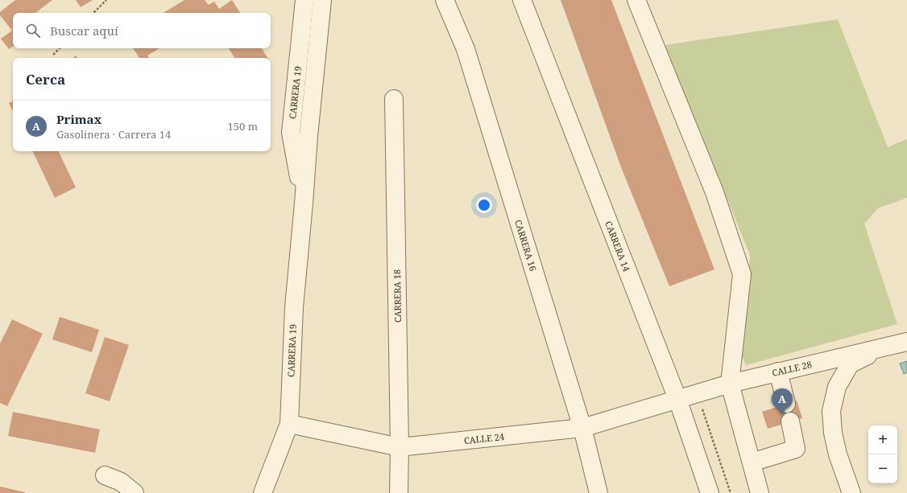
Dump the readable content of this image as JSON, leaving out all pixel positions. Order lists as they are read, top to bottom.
{
  "streets": {
    "street": [
      "CARRERA 19",
      "CARRERA 16",
      "CARRERA 14",
      "CARRERA 18",
      "CALLE 28",
      "CALLE 24"
    ]
  },
  "crossings": [
    ["CARRERA 19", "CALLE 24"],
    ["CARRERA 16", "CALLE 24"],
    ["CARRERA 14", "CALLE 28"],
    ["CARRERA 14", "CALLE 24"],
    ["CARRERA 18", "CALLE 24"],
    ["CALLE 28", "CALLE 24"]
  ],
  "page": {
    "search": "Buscar aquí",
    "heading": "Cerca",
    "list": [
      {
        "mark": "A",
        "name": "Primax",
        "note": "Gasolinera · Carrera 14",
        "value": "150 m"
      }
    ],
    "pins": "A",
    "map_buttons": ["+", "−"]
  }
}
